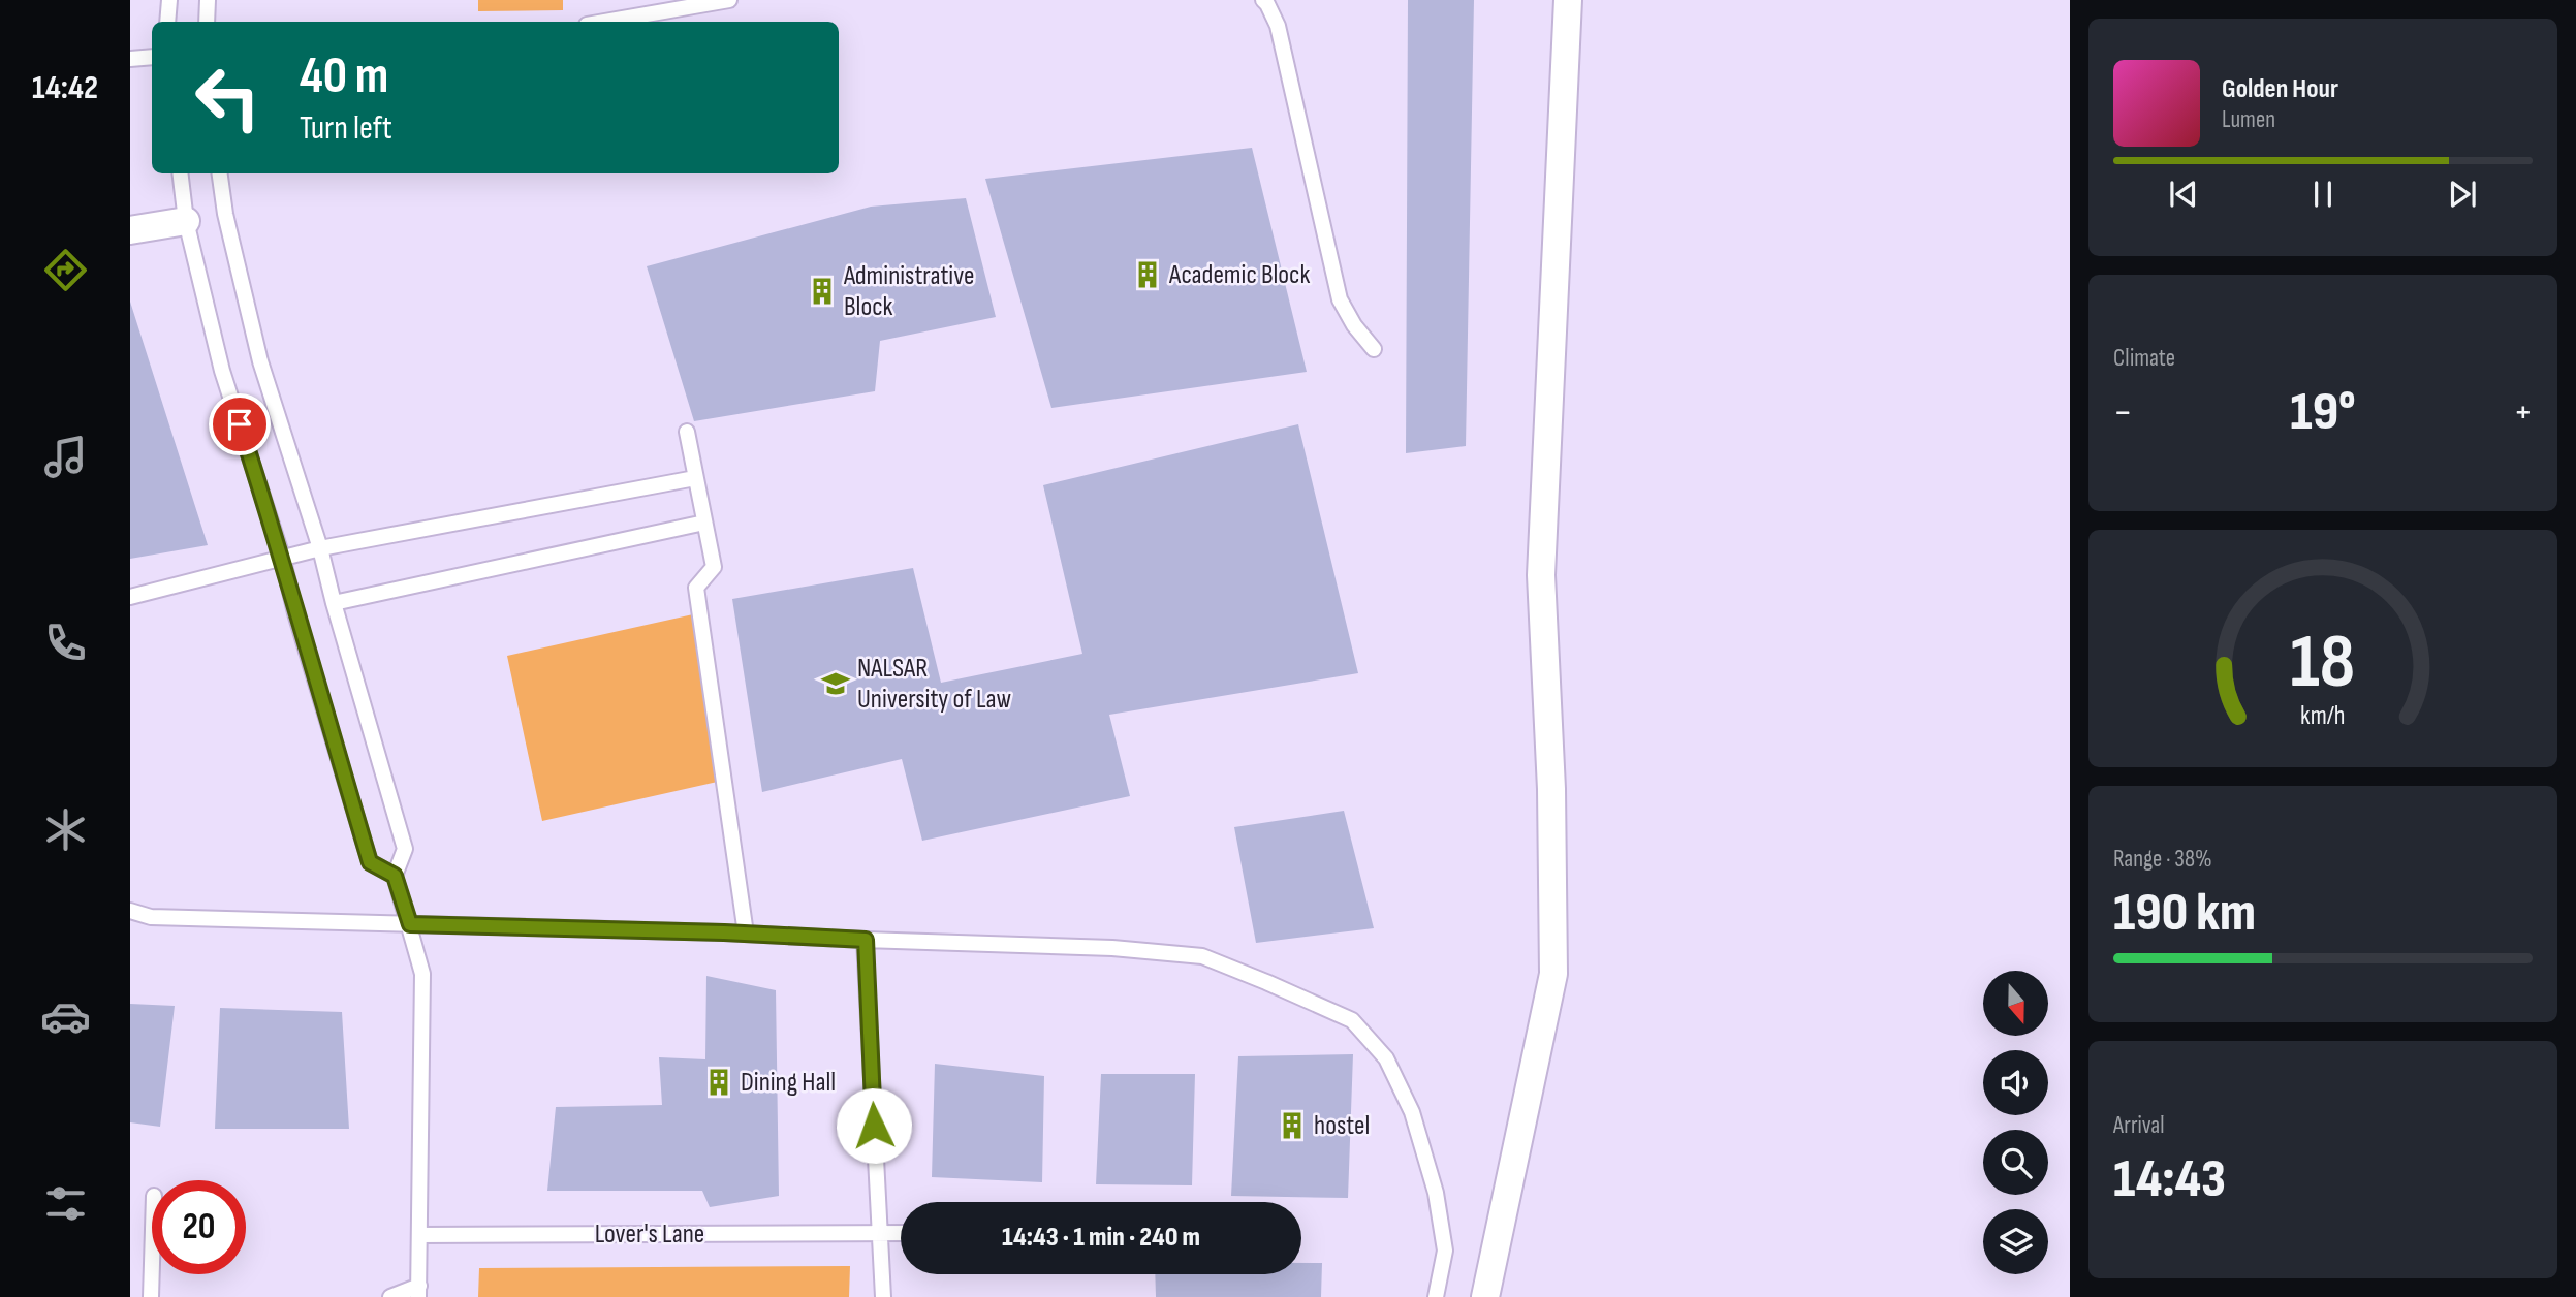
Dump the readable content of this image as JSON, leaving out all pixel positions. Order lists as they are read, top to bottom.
{
  "streets": {
    "lane": ["Lover's Lane"]
  },
  "places": {
    "building": [
      "Academic Block",
      "Administrative Block",
      "Dining Hall",
      "hostel"
    ],
    "school or university": ["NALSAR University of Law"]
  },
  "north": "bottom",
  "page": {
    "tabs": "14:42",
    "turn": ["40 m", "Turn left"],
    "song": ["Golden Hour", "Lumen"],
    "tile": [
      "Climate",
      ["Range · 38%", "190 km"],
      ["Arrival", "14:43"]
    ],
    "heat": ["−", "19°", "+"],
    "limit": "20",
    "trip": "14:43 · 1 min · 240 m",
    "gauge": ["18", "km/h"]
  }
}
